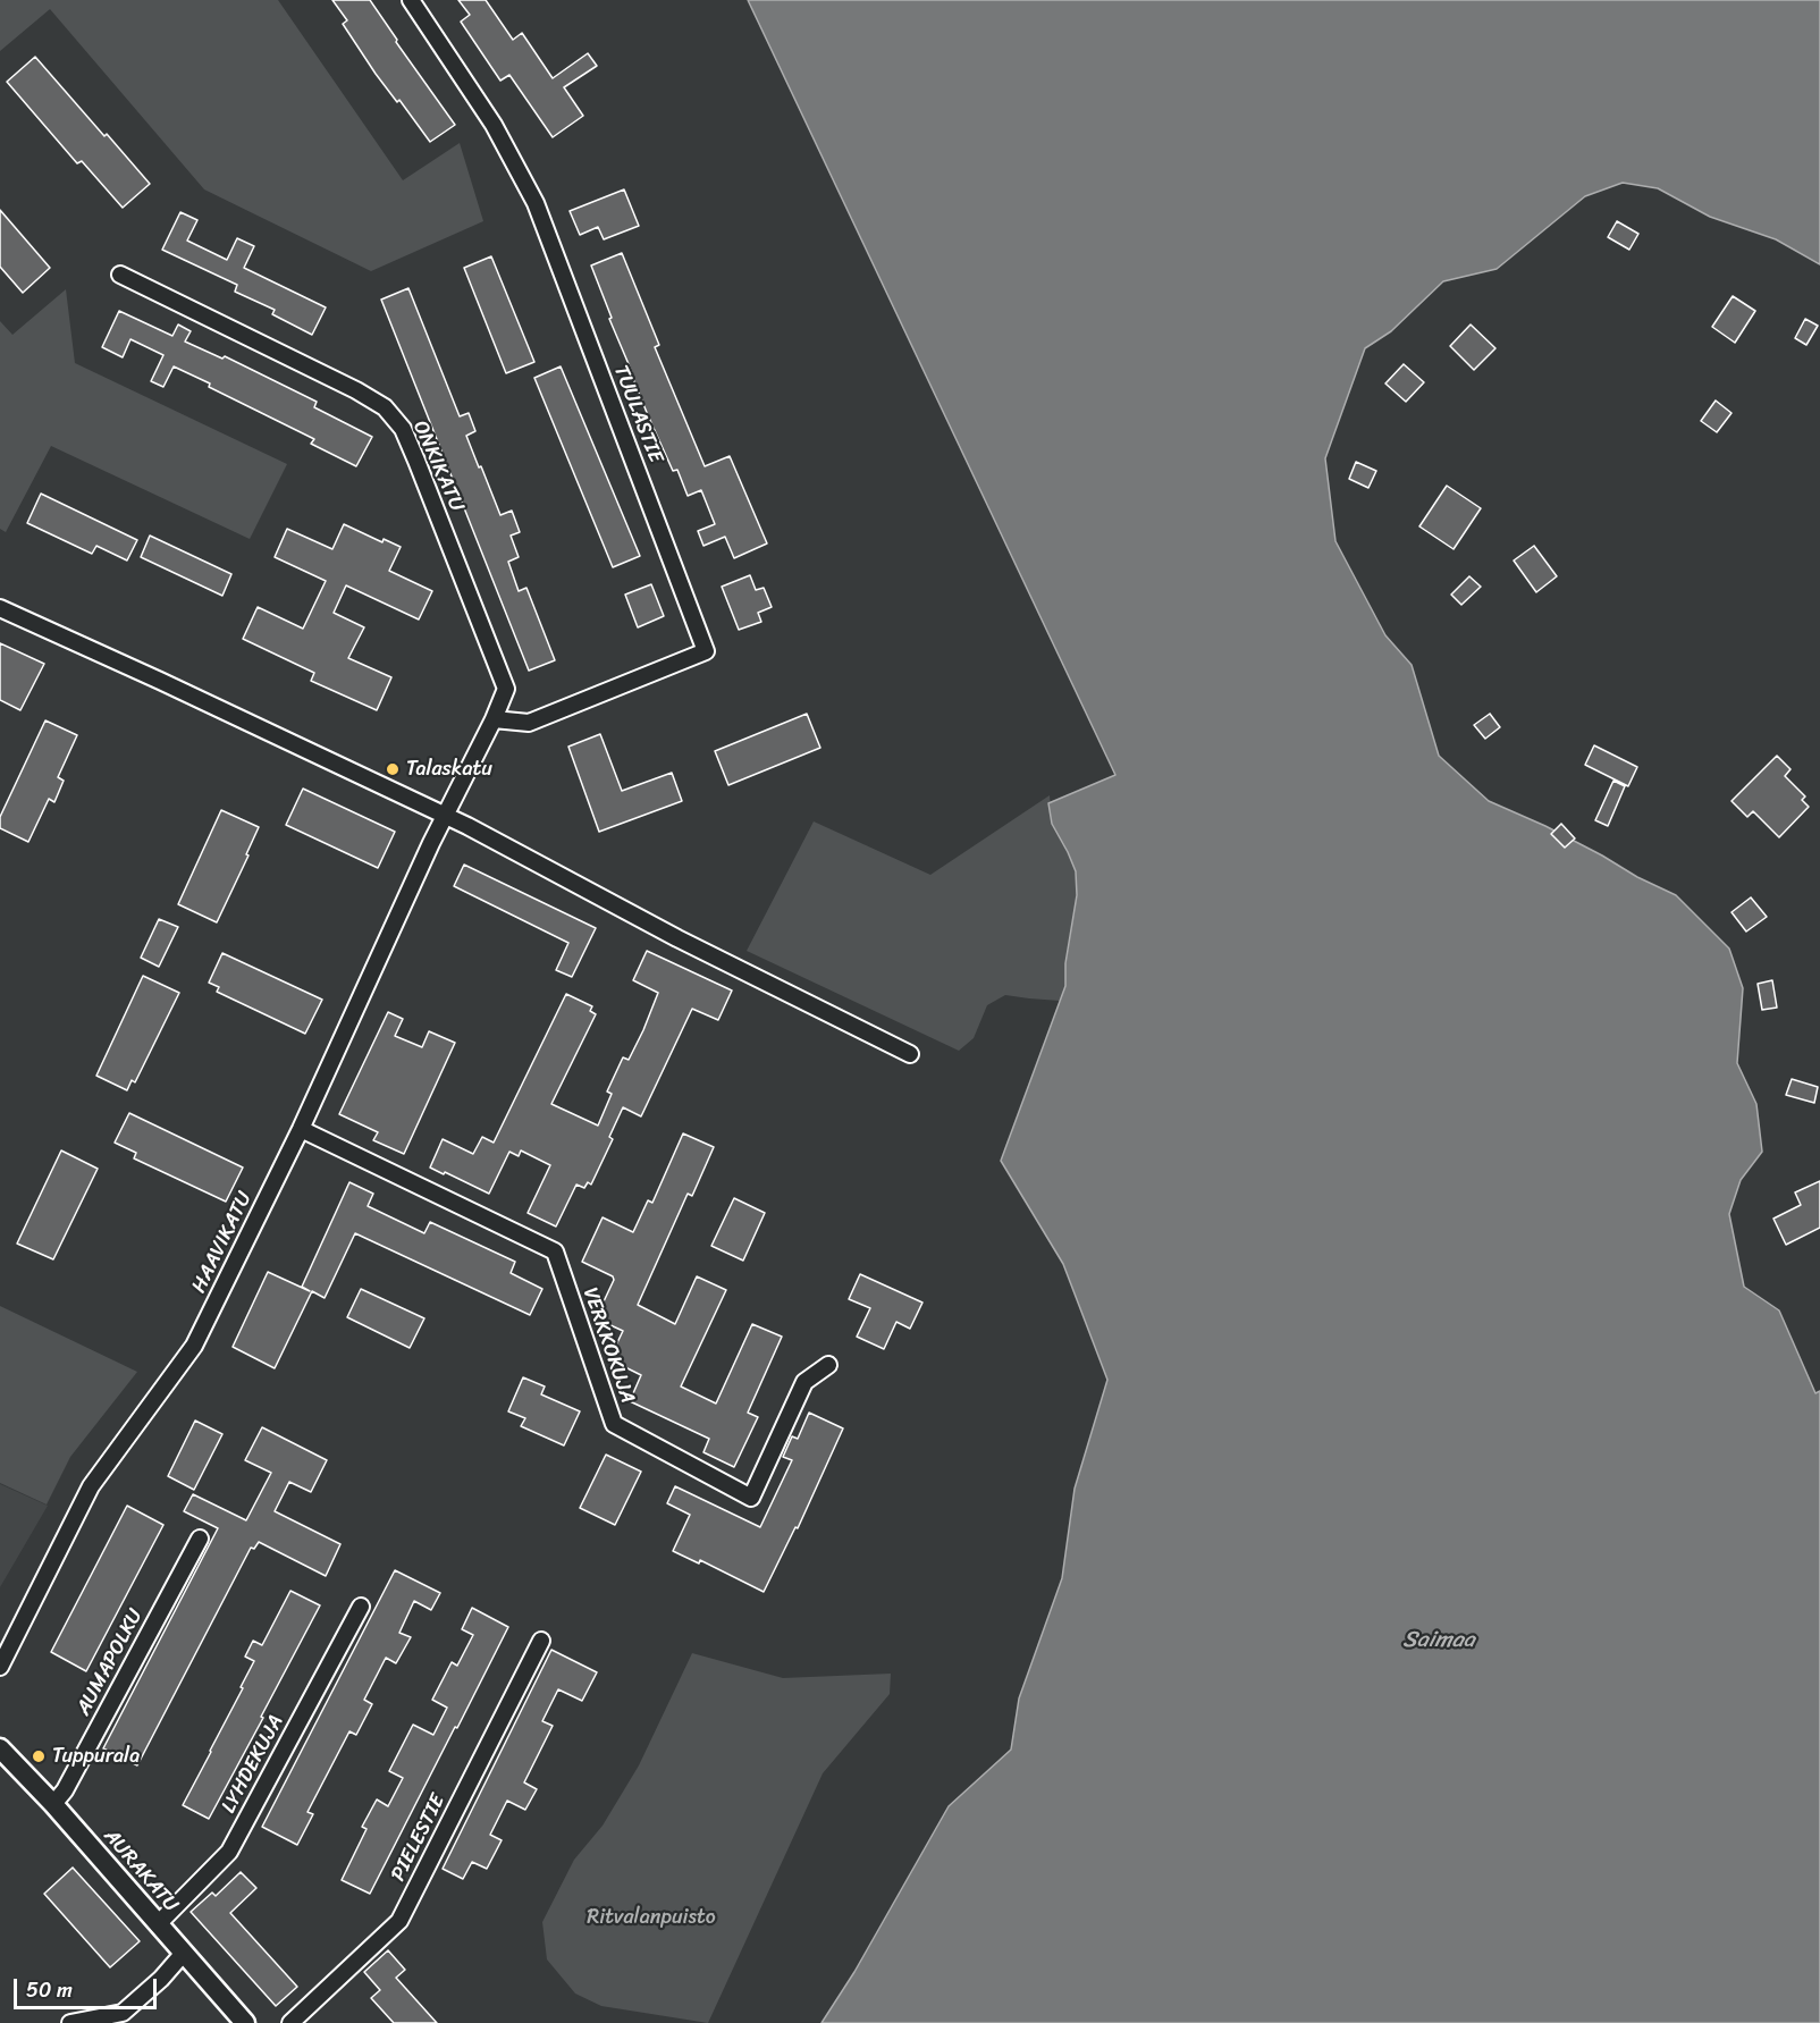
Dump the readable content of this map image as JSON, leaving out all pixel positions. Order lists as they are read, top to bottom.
{
  "streets": {
    "street": [
      "TUULASTIE",
      "ONKIKATU",
      "HAAVIKATU",
      "VERKKOKUJA",
      "AUMAPOLKU",
      "LYHDEKUJA",
      "PIELESTIE",
      "AURAKATU"
    ]
  },
  "crossings": [
    ["TUULASTIE", "ONKIKATU"],
    ["ONKIKATU", "HAAVIKATU"],
    ["HAAVIKATU", "VERKKOKUJA"],
    ["AUMAPOLKU", "AURAKATU"],
    ["LYHDEKUJA", "AURAKATU"]
  ],
  "water": ["Saimaa"],
  "parks": ["Ritvalanpuisto"],
  "places": ["Talaskatu", "Tuppurala"],
  "scale_bar": "50 m"
}
